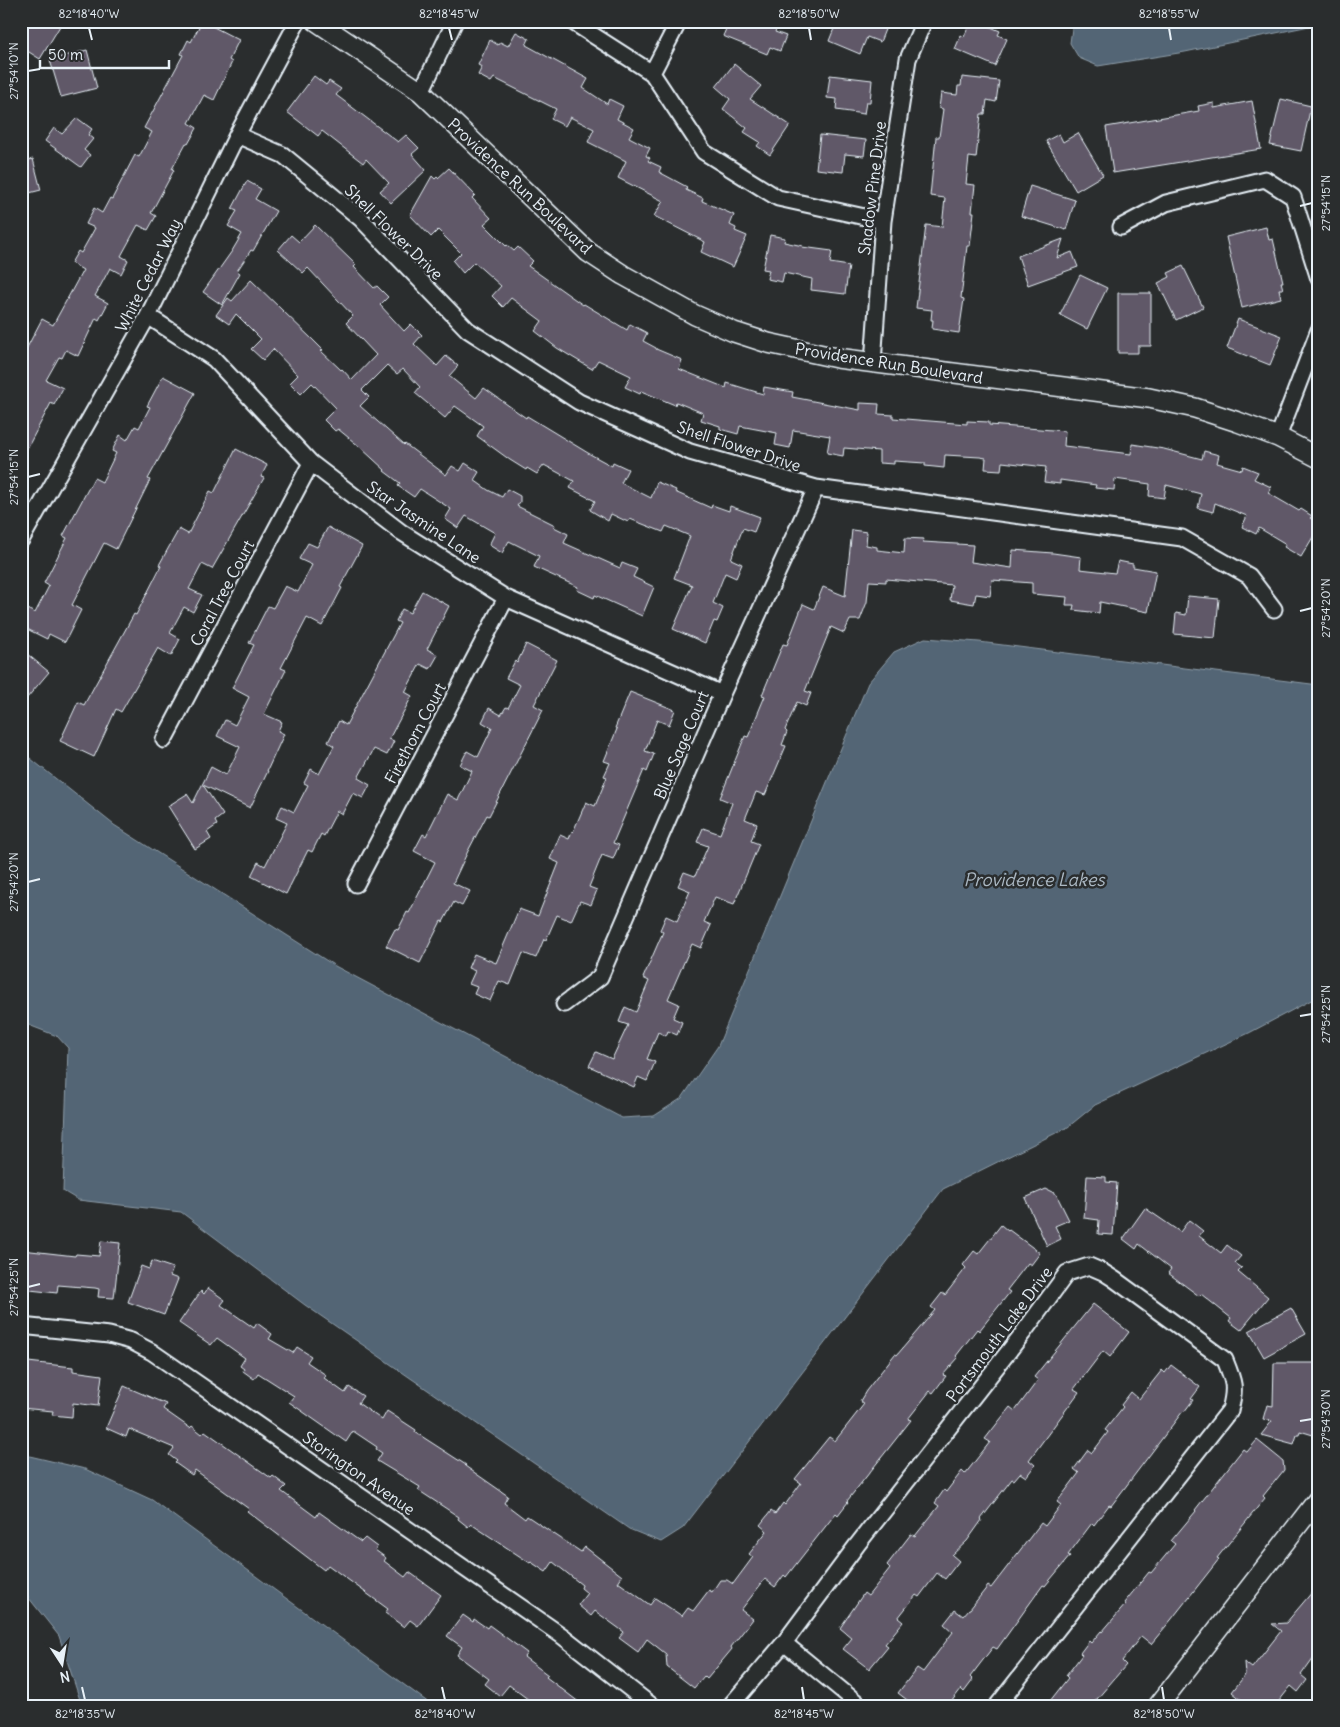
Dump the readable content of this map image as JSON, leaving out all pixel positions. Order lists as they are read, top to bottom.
{
  "streets": {
    "street": [
      "Providence Run Boulevard",
      "Shadow Pine Drive",
      "Shell Flower Drive",
      "White Cedar Way",
      "Star Jasmine Lane",
      "Coral Tree Court",
      "Firethorn Court",
      "Blue Sage Court",
      "Portsmouth Lake Drive",
      "Storington Avenue"
    ]
  },
  "crossings": [
    ["Providence Run Boulevard", "Shadow Pine Drive"],
    ["Shell Flower Drive", "White Cedar Way"],
    ["Shell Flower Drive", "Blue Sage Court"],
    ["White Cedar Way", "Star Jasmine Lane"],
    ["Star Jasmine Lane", "Coral Tree Court"],
    ["Star Jasmine Lane", "Firethorn Court"],
    ["Star Jasmine Lane", "Blue Sage Court"]
  ],
  "water": ["Providence Lakes"],
  "scale_bar": "50 m",
  "north": "bottom",
  "coordinates": [
    "82°18'40\"W",
    "82°18'45\"W",
    "82°18'50\"W",
    "82°18'55\"W",
    "27°54'10\"N",
    "27°54'15\"N",
    "27°54'20\"N",
    "27°54'25\"N",
    "27°54'30\"N",
    "82°18'35\"W"
  ]
}
